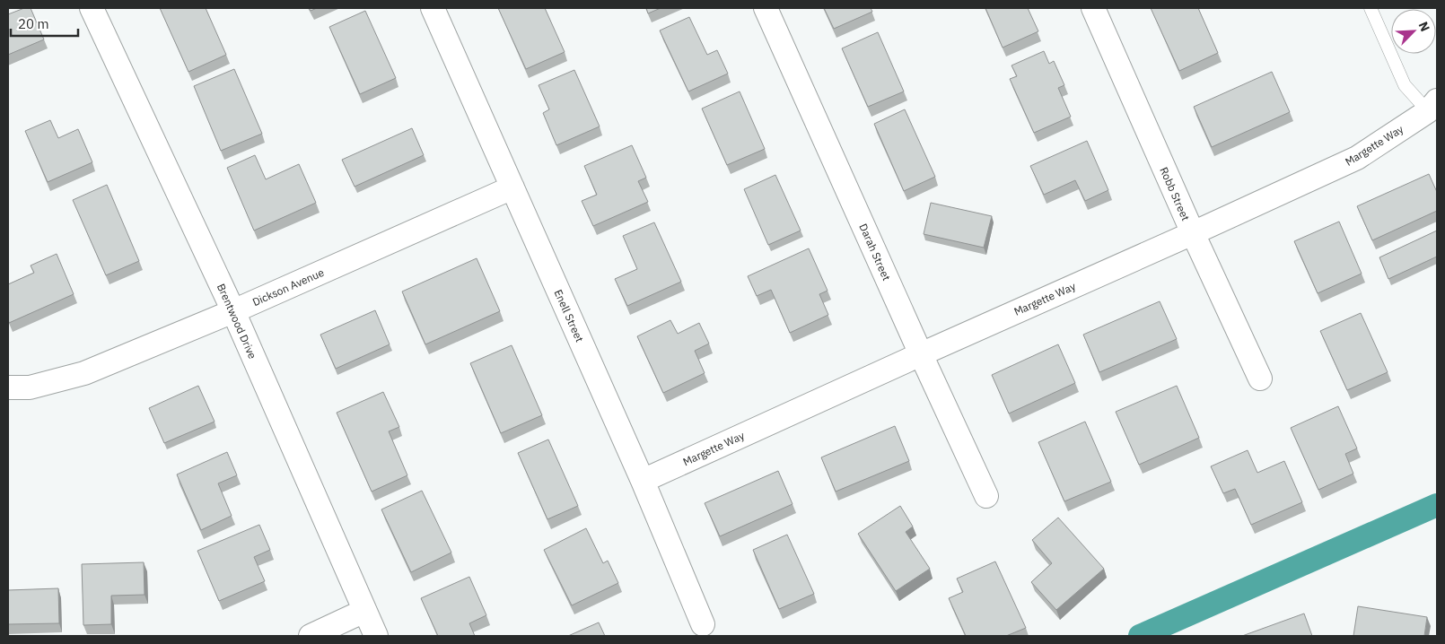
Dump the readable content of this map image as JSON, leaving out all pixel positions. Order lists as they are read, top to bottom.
{
  "streets": {
    "street": [
      "Margette Way",
      "Robb Street",
      "Darah Street",
      "Dickson Avenue",
      "Enell Street",
      "Brentwood Drive"
    ]
  },
  "crossings": [
    ["Margette Way", "Robb Street"],
    ["Margette Way", "Darah Street"],
    ["Margette Way", "Enell Street"],
    ["Dickson Avenue", "Enell Street"],
    ["Dickson Avenue", "Brentwood Drive"]
  ],
  "scale_bar": "20 m",
  "north": "top right"
}
